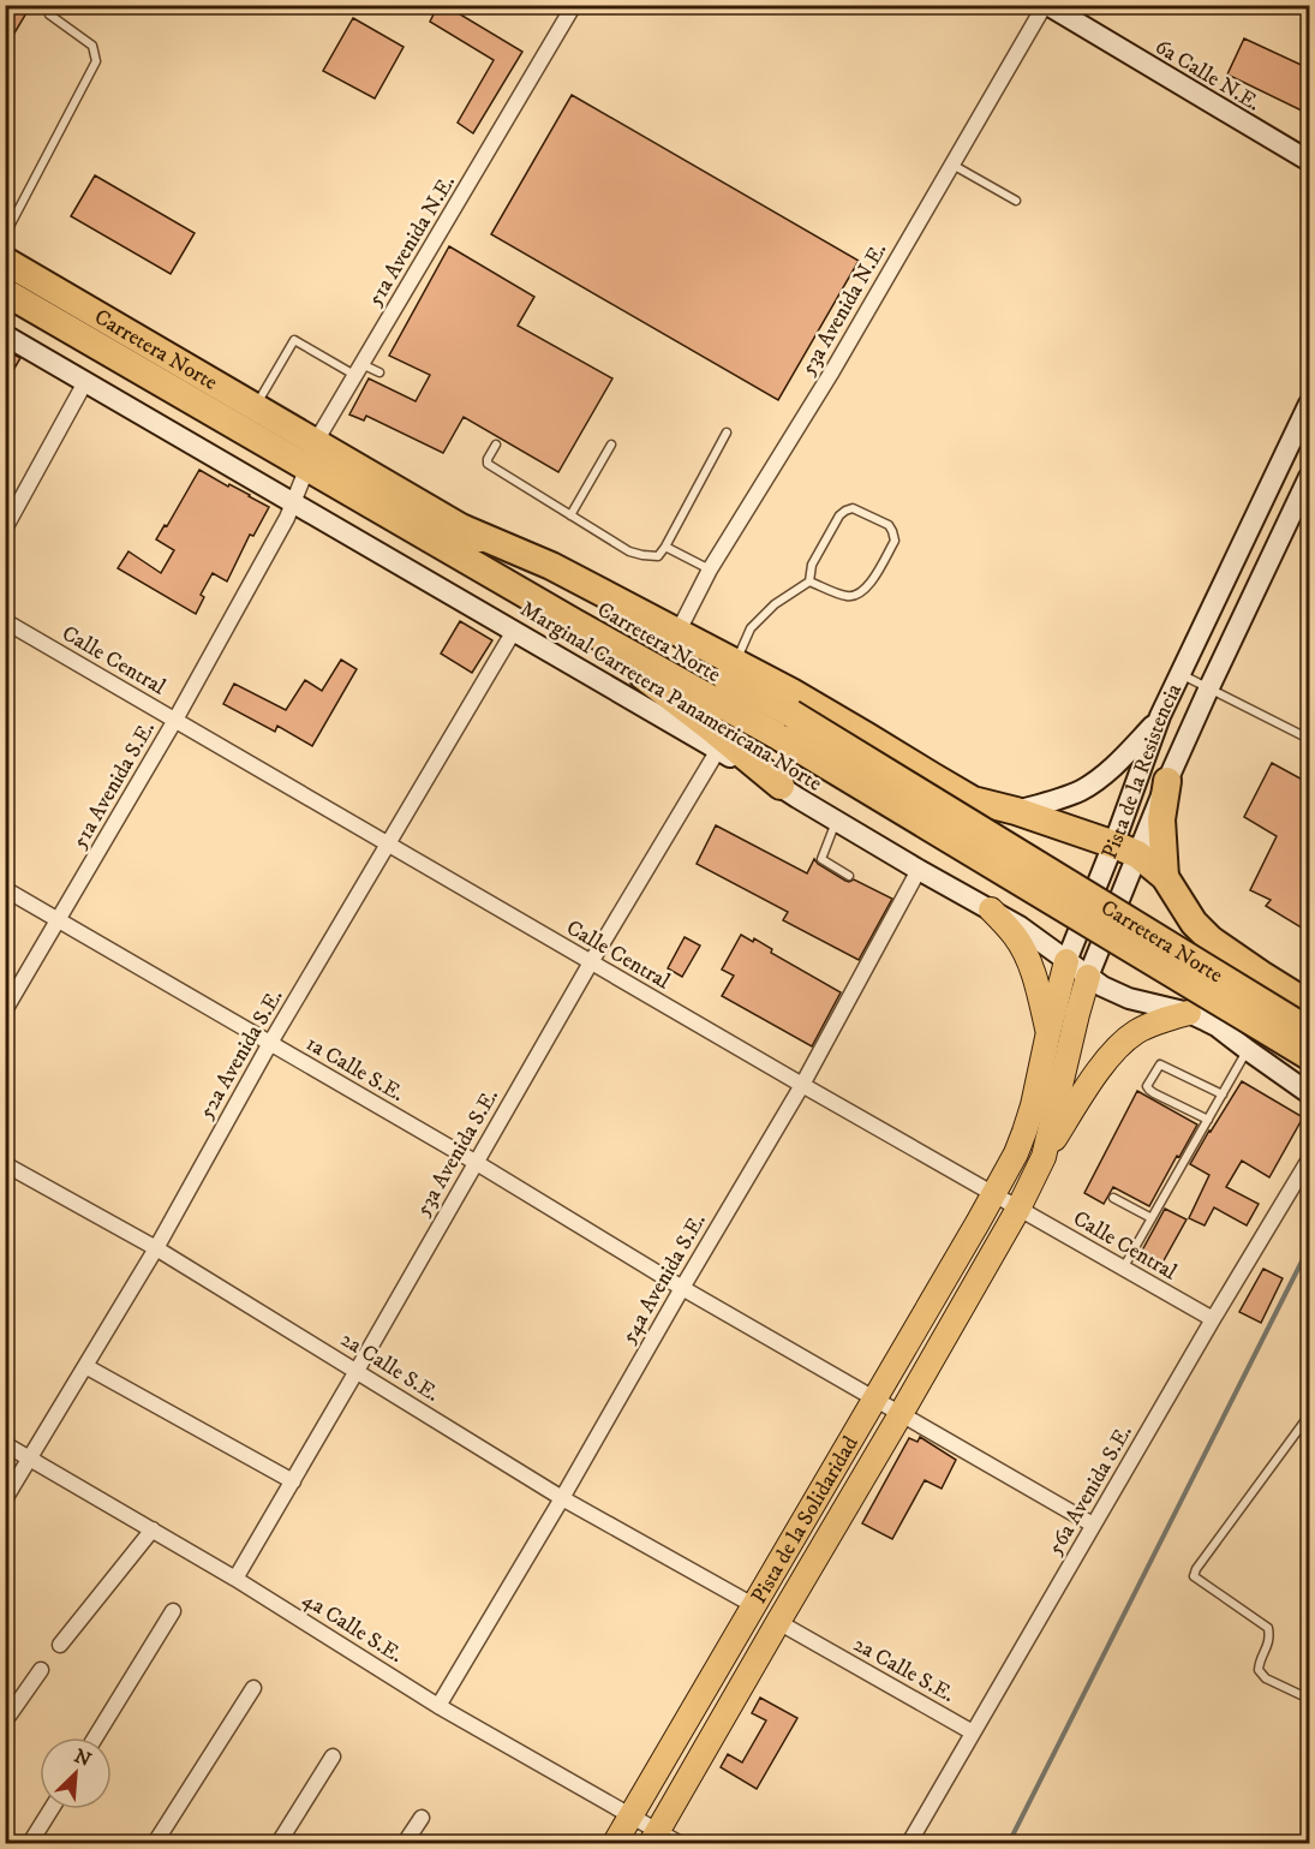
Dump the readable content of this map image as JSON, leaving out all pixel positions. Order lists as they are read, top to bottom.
{
  "streets": {
    "highway": ["Carretera Norte"],
    "main road": ["Pista de la Resistencia", "Pista de la Solidaridad"],
    "street": [
      "6a Calle N.E.",
      "51a Avenida N.E.",
      "53a Avenida N.E.",
      "Calle Central",
      "Marginal Carretera Panamericana Norte",
      "51a Avenida S.E.",
      "52a Avenida S.E.",
      "1a Calle S.E.",
      "53a Avenida S.E.",
      "54a Avenida S.E.",
      "2a Calle S.E.",
      "56a Avenida S.E.",
      "4a Calle S.E."
    ]
  },
  "crossings": [
    ["6a Calle N.E.", "53a Avenida N.E."],
    ["51a Avenida N.E.", "Carretera Norte"],
    ["51a Avenida N.E.", "Marginal Carretera Panamericana Norte"],
    ["51a Avenida N.E.", "51a Avenida S.E."],
    ["Calle Central", "Pista de la Resistencia"],
    ["Calle Central", "51a Avenida S.E."],
    ["Calle Central", "52a Avenida S.E."],
    ["Calle Central", "53a Avenida S.E."],
    ["Calle Central", "54a Avenida S.E."],
    ["Calle Central", "56a Avenida S.E."],
    ["Calle Central", "Pista de la Solidaridad"],
    ["Marginal Carretera Panamericana Norte", "Pista de la Resistencia"],
    ["Marginal Carretera Panamericana Norte", "51a Avenida S.E."],
    ["Marginal Carretera Panamericana Norte", "52a Avenida S.E."],
    ["Marginal Carretera Panamericana Norte", "53a Avenida S.E."],
    ["Marginal Carretera Panamericana Norte", "54a Avenida S.E."],
    ["Pista de la Resistencia", "Pista de la Solidaridad"],
    ["51a Avenida S.E.", "1a Calle S.E."],
    ["52a Avenida S.E.", "1a Calle S.E."],
    ["52a Avenida S.E.", "2a Calle S.E."],
    ["52a Avenida S.E.", "4a Calle S.E."],
    ["1a Calle S.E.", "53a Avenida S.E."],
    ["1a Calle S.E.", "54a Avenida S.E."],
    ["53a Avenida S.E.", "2a Calle S.E."],
    ["53a Avenida S.E.", "4a Calle S.E."],
    ["54a Avenida S.E.", "2a Calle S.E."],
    ["54a Avenida S.E.", "4a Calle S.E."],
    ["2a Calle S.E.", "56a Avenida S.E."],
    ["2a Calle S.E.", "Pista de la Solidaridad"],
    ["Pista de la Solidaridad", "4a Calle S.E."]
  ],
  "north": "top right"
}
